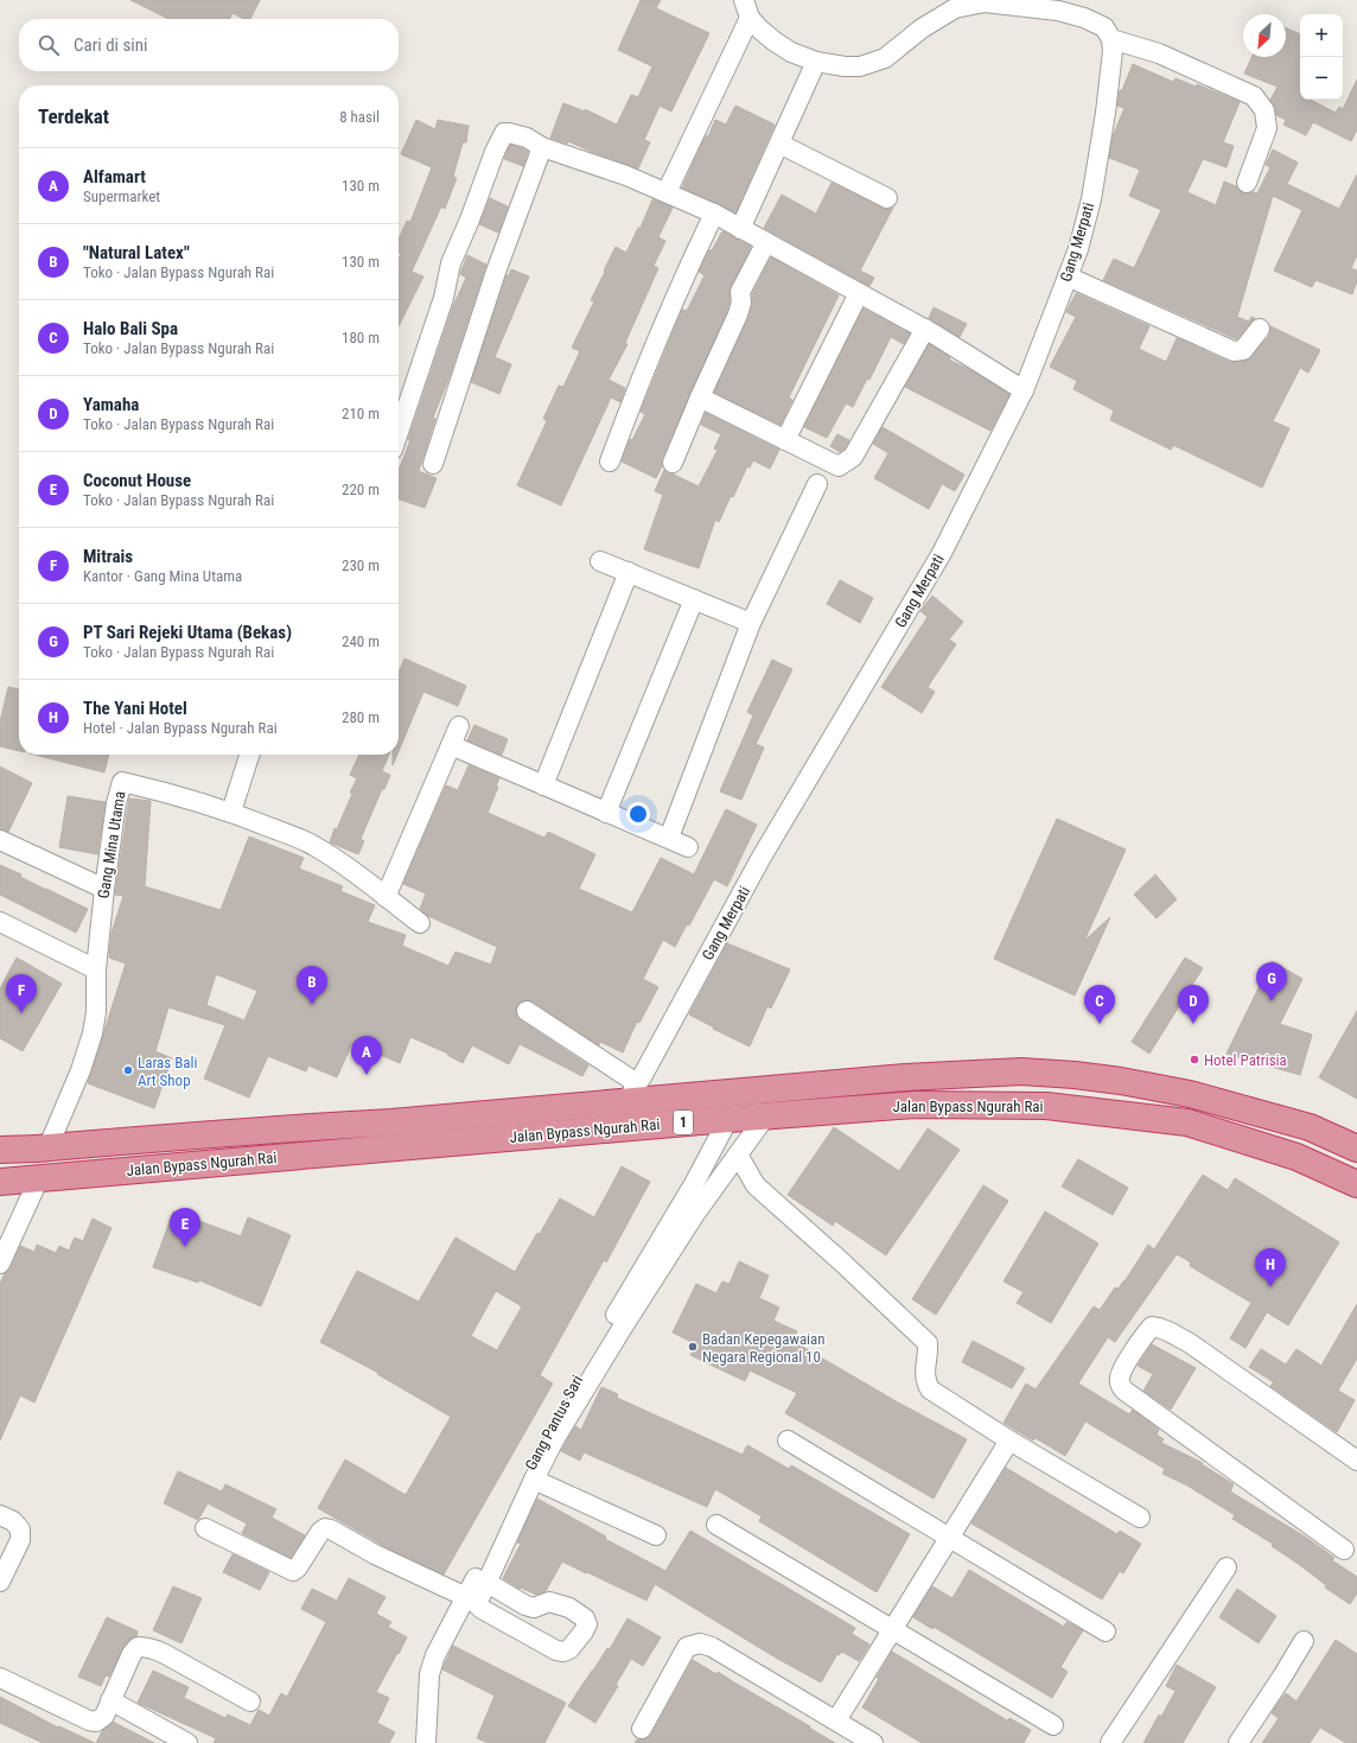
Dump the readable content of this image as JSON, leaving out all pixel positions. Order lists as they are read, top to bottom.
{
  "streets": {
    "highway": ["Jalan Bypass Ngurah Rai", "1"],
    "street": ["Gang Merpati", "Gang Mina Utama", "Gang Pantus Sari"]
  },
  "crossings": [
    ["Gang Merpati", "Jalan Bypass Ngurah Rai"],
    ["Gang Mina Utama", "Jalan Bypass Ngurah Rai"],
    ["Jalan Bypass Ngurah Rai", "Gang Pantus Sari"]
  ],
  "places": ["Hotel Patrisia", "Laras Bali Art Shop", "Badan Kepegawaian Negara Regional 10"],
  "north": "bottom left",
  "page": {
    "map_buttons": ["+", "−"],
    "search": "Cari di sini",
    "heading": ["Terdekat", "8 hasil"],
    "list": [
      {
        "mark": "A",
        "name": "Alfamart",
        "note": "Supermarket",
        "value": "130 m"
      },
      {
        "mark": "B",
        "name": "\"Natural Latex\"",
        "note": "Toko · Jalan Bypass Ngurah Rai",
        "value": "130 m"
      },
      {
        "mark": "C",
        "name": "Halo Bali Spa",
        "note": "Toko · Jalan Bypass Ngurah Rai",
        "value": "180 m"
      },
      {
        "mark": "D",
        "name": "Yamaha",
        "note": "Toko · Jalan Bypass Ngurah Rai",
        "value": "210 m"
      },
      {
        "mark": "E",
        "name": "Coconut House",
        "note": "Toko · Jalan Bypass Ngurah Rai",
        "value": "220 m"
      },
      {
        "mark": "F",
        "name": "Mitrais",
        "note": "Kantor · Gang Mina Utama",
        "value": "230 m"
      },
      {
        "mark": "G",
        "name": "PT Sari Rejeki Utama (Bekas)",
        "note": "Toko · Jalan Bypass Ngurah Rai",
        "value": "240 m"
      },
      {
        "mark": "H",
        "name": "The Yani Hotel",
        "note": "Hotel · Jalan Bypass Ngurah Rai",
        "value": "280 m"
      }
    ],
    "pins": [
      "G",
      "B",
      "F",
      "C",
      "D",
      "A",
      "E",
      "H"
    ]
  }
}
